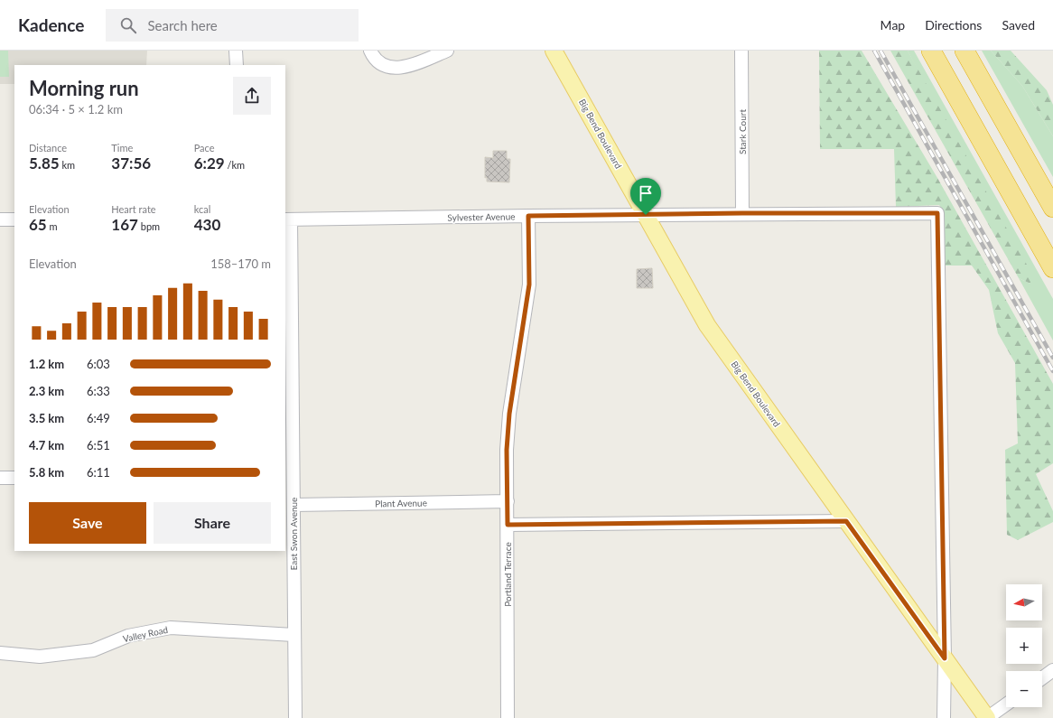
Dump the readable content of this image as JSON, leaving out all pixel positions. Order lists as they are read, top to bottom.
{
  "streets": {
    "main road": ["Big Bend Boulevard"],
    "street": [
      "Stark Court",
      "Sylvester Avenue",
      "Plant Avenue",
      "East Swon Avenue",
      "Portland Terrace",
      "Valley Road"
    ]
  },
  "crossings": [
    ["Stark Court", "Sylvester Avenue"],
    ["Big Bend Boulevard", "Sylvester Avenue"],
    ["Sylvester Avenue", "East Swon Avenue"],
    ["Sylvester Avenue", "Portland Terrace"],
    ["Plant Avenue", "East Swon Avenue"],
    ["Plant Avenue", "Portland Terrace"],
    ["East Swon Avenue", "Valley Road"]
  ],
  "north": "left",
  "page": {
    "header": "Kadence",
    "search": "Search here",
    "nav": ["Map", "Directions", "Saved"],
    "heading": ["Morning run", "06:34 · 5 × 1.2 km"],
    "stats": [
      ["Distance", "5.85 km"],
      ["Time", "37:56"],
      ["Pace", "6:29 /km"],
      ["Elevation", "65 m"],
      ["Heart rate", "167 bpm"],
      ["kcal", "430"]
    ],
    "chart": ["Elevation", "158–170 m"],
    "list": [
      {
        "name": "1.2 km",
        "note": "6:03"
      },
      {
        "name": "2.3 km",
        "note": "6:33"
      },
      {
        "name": "3.5 km",
        "note": "6:49"
      },
      {
        "name": "4.7 km",
        "note": "6:51"
      },
      {
        "name": "5.8 km",
        "note": "6:11"
      }
    ],
    "buttons": ["Save", "Share"],
    "map_buttons": ["+", "−"]
  }
}
